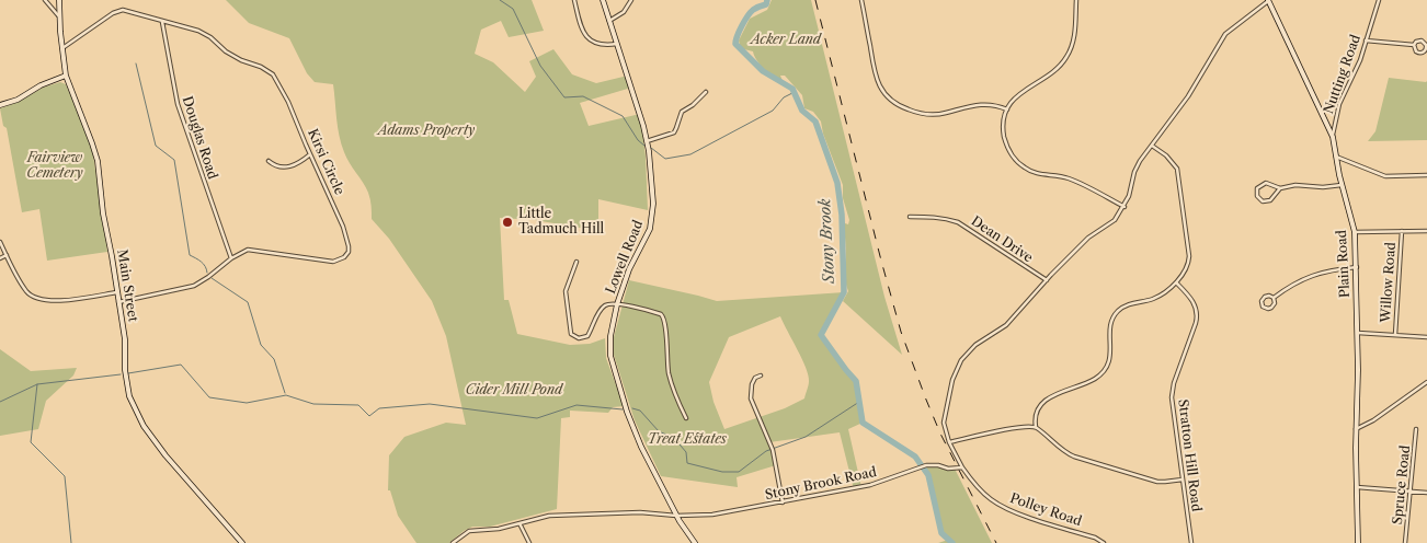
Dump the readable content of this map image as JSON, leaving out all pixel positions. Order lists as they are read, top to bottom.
{
  "streets": {
    "main road": ["Lowell Road", "Plain Road", "Main Street"],
    "street": [
      "Nutting Road",
      "Douglas Road",
      "Kirsi Circle",
      "Dean Drive",
      "Willow Road",
      "Stratton Hill Road",
      "Stony Brook Road",
      "Spruce Road",
      "Polley Road"
    ]
  },
  "crossings": [
    ["Nutting Road", "Plain Road"],
    ["Douglas Road", "Kirsi Circle"],
    ["Kirsi Circle", "Main Street"],
    ["Lowell Road", "Stony Brook Road"],
    ["Stony Brook Road", "Polley Road"]
  ],
  "water": ["Stony Brook"],
  "parks": [
    "Acker Land",
    "Adams Property",
    "Fairview Cemetery",
    "Cider Mill Pond",
    "Treat Estates"
  ],
  "places": ["Little Tadmuch Hill"]
}
